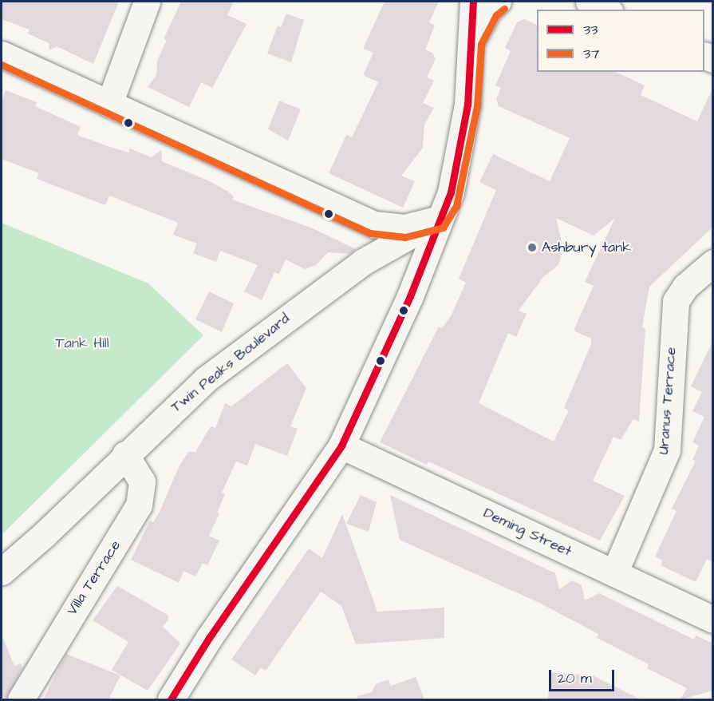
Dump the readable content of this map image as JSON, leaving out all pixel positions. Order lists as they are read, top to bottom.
{
  "streets": {
    "street": [
      "Twin Peaks Boulevard",
      "Uranus Terrace",
      "Deming Street",
      "Villa Terrace"
    ]
  },
  "crossings": [
    ["Twin Peaks Boulevard", "Villa Terrace"],
    ["Uranus Terrace", "Deming Street"]
  ],
  "parks": ["Tank Hill"],
  "places": ["Ashbury tank"],
  "lines": ["transit line 33", "transit line 37"],
  "legend": ["33", "37"],
  "scale_bar": "20 m"
}
